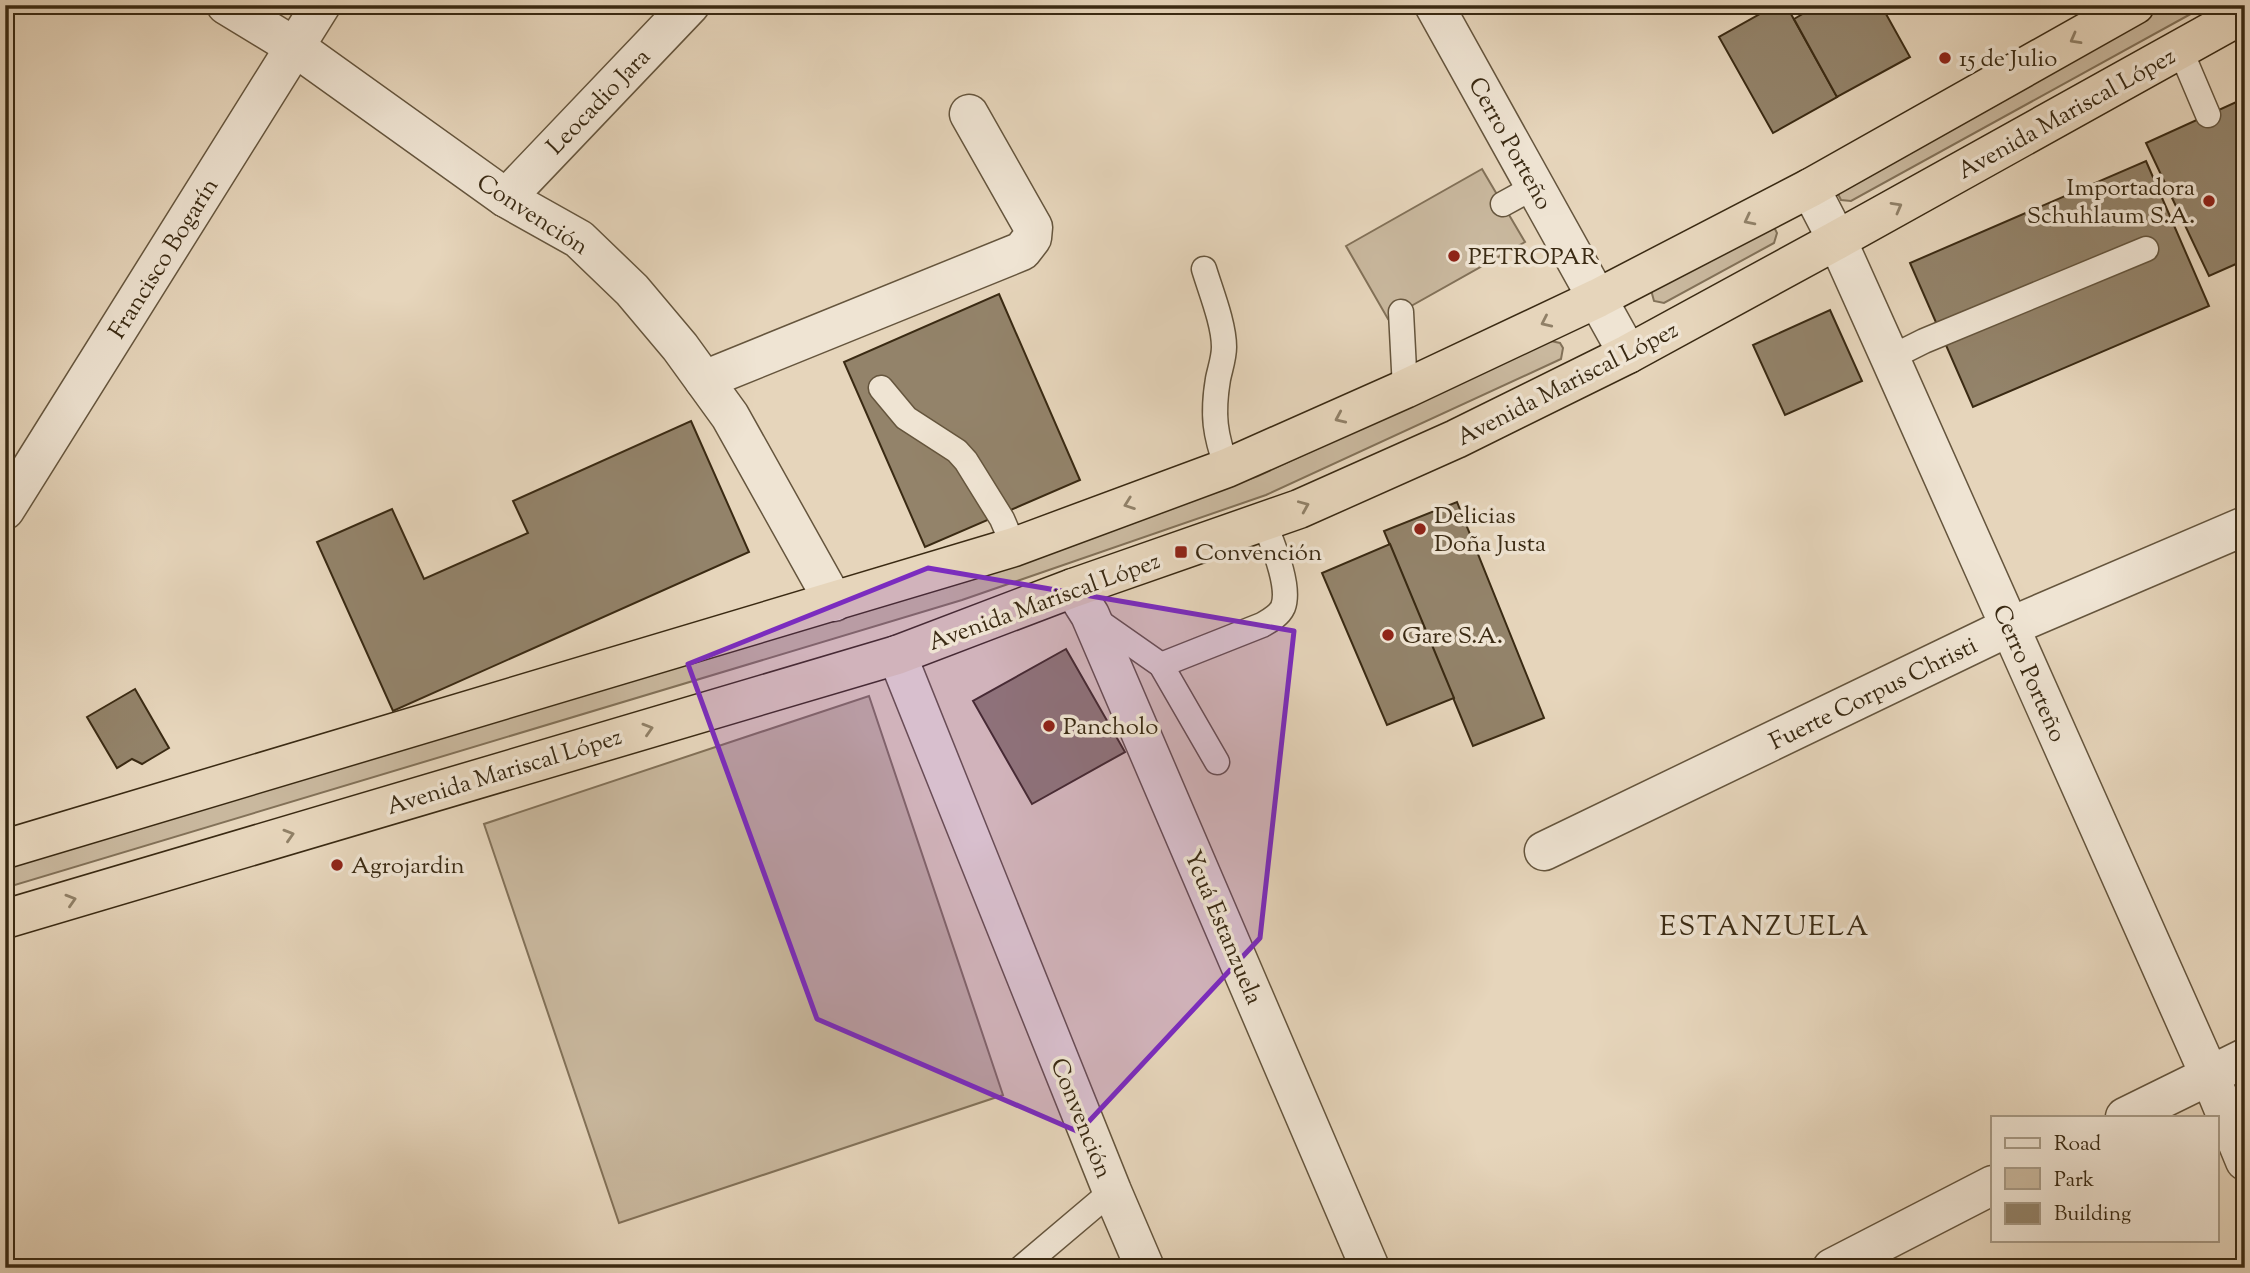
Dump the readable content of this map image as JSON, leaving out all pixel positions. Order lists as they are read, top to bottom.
{
  "streets": {
    "highway": ["Avenida Mariscal López"],
    "street": [
      "Leocadio Jara",
      "Cerro Porteño",
      "Convención",
      "Francisco Bogarín",
      "Fuerte Corpus Christi",
      "Ycuá Estanzuela"
    ]
  },
  "crossings": [
    ["Leocadio Jara", "Convención"],
    ["Avenida Mariscal López", "Cerro Porteño"],
    ["Avenida Mariscal López", "Convención"],
    ["Avenida Mariscal López", "Ycuá Estanzuela"],
    ["Cerro Porteño", "Fuerte Corpus Christi"],
    ["Convención", "Francisco Bogarín"]
  ],
  "districts": ["ESTANZUELA"],
  "places": {
    "other": [
      "15 de Julio",
      "Importadora Schuhlaum S.A.",
      "PETROPAR",
      "Delicias Doña Justa",
      "Gare S.A.",
      "Pancholo",
      "Agrojardin"
    ],
    "transit": ["Convención"]
  },
  "legend": ["Road", "Park", "Building"]
}
